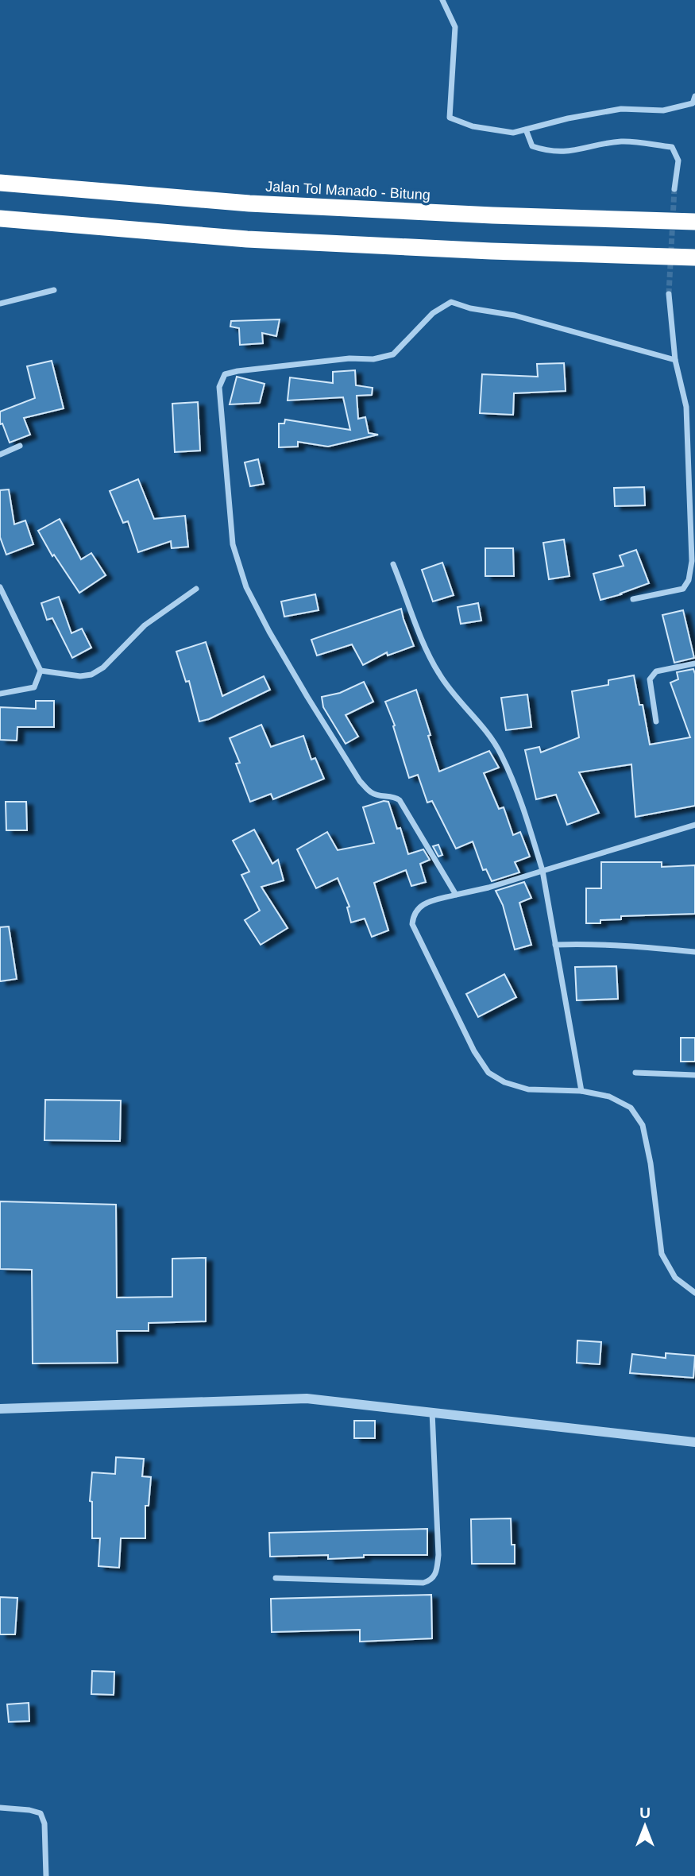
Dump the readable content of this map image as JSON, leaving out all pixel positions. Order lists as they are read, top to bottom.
{
  "streets": {
    "highway": ["Jalan Tol Manado - Bitung"]
  },
  "north": "top"
}
